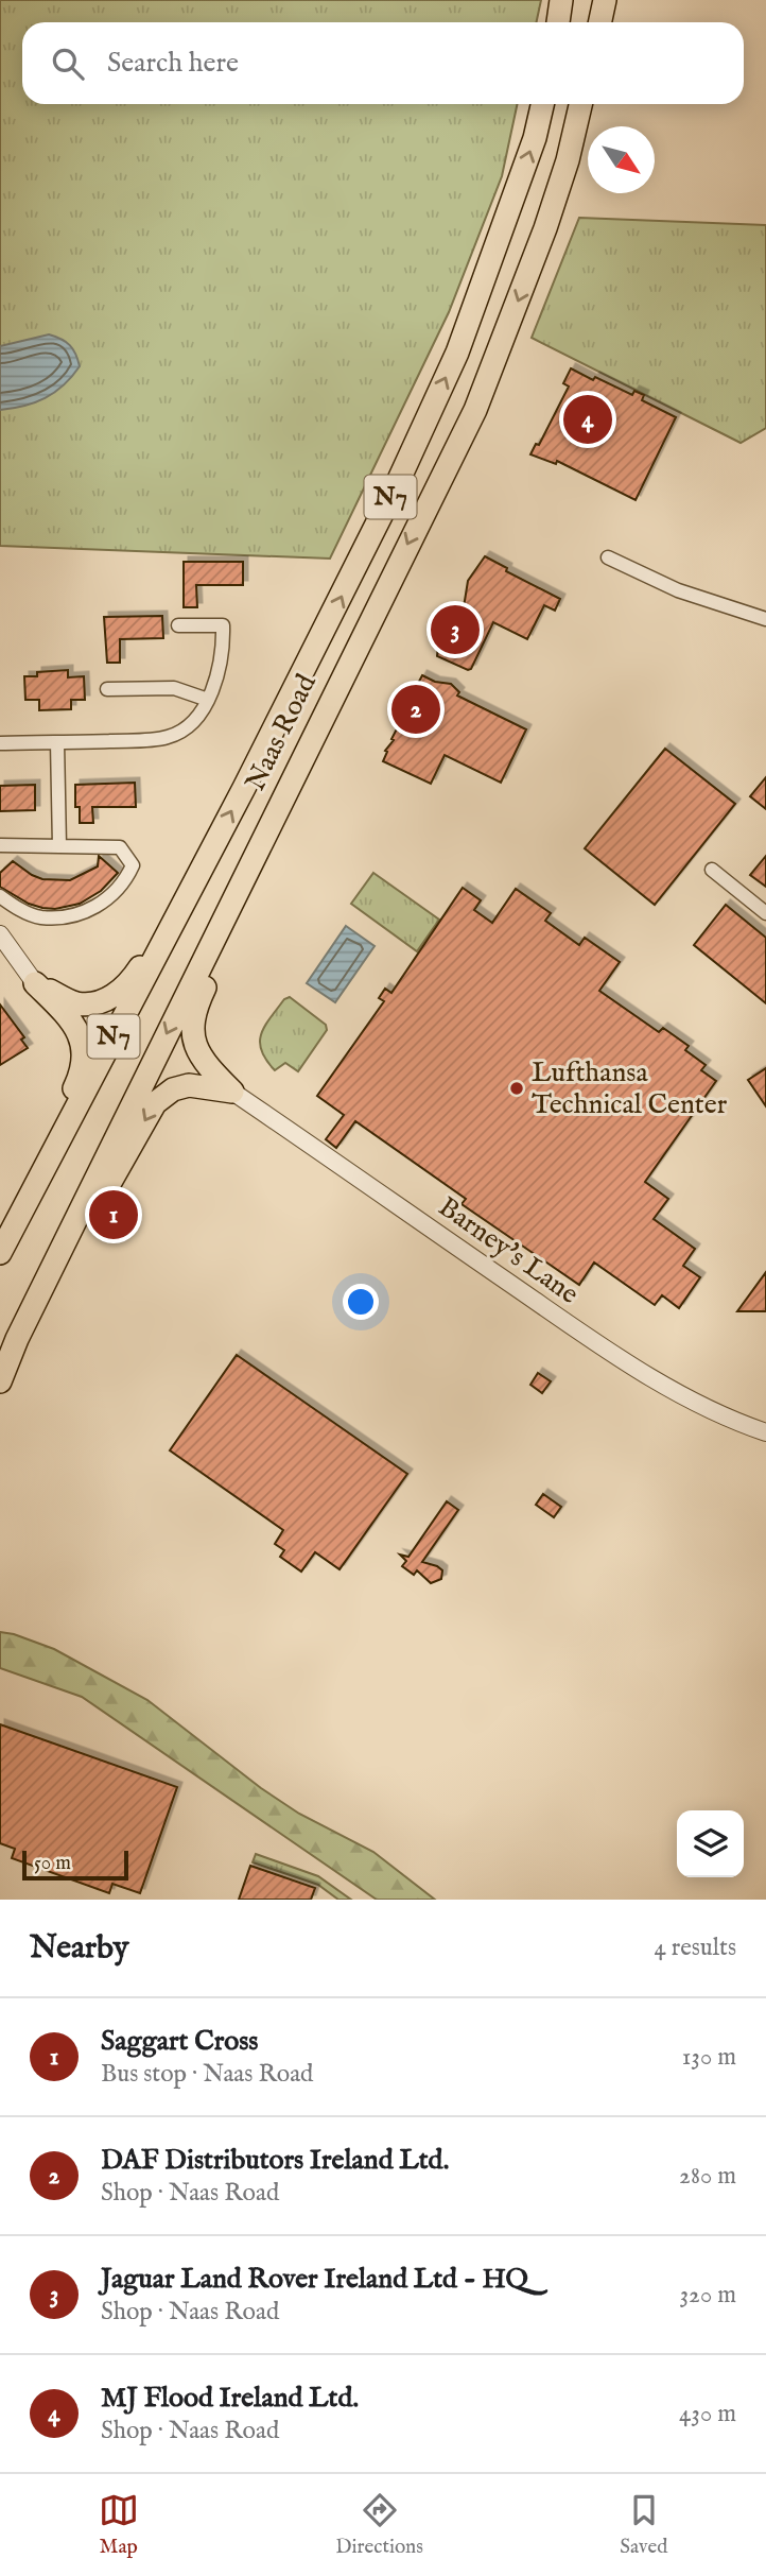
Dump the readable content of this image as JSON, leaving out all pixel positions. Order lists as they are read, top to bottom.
{
  "streets": {
    "highway": ["N7", "Naas Road"],
    "street": ["Barney's Lane"]
  },
  "crossings": [
    ["N7", "Naas Road"],
    ["N7", "Barney's Lane"]
  ],
  "places": ["Lufthansa Technical Center"],
  "scale_bar": "50 m",
  "north": "bottom right",
  "page": {
    "search": "Search here",
    "pins": [
      "4",
      "3",
      "2",
      "1"
    ],
    "scale": "50 m",
    "heading": ["Nearby", "4 results"],
    "list": [
      {
        "mark": "1",
        "name": "Saggart Cross",
        "note": "Bus stop · Naas Road",
        "value": "130 m"
      },
      {
        "mark": "2",
        "name": "DAF Distributors Ireland Ltd.",
        "note": "Shop · Naas Road",
        "value": "280 m"
      },
      {
        "mark": "3",
        "name": "Jaguar Land Rover Ireland Ltd - HQ",
        "note": "Shop · Naas Road",
        "value": "320 m"
      },
      {
        "mark": "4",
        "name": "MJ Flood Ireland Ltd.",
        "note": "Shop · Naas Road",
        "value": "430 m"
      }
    ],
    "nav": ["Map", "Directions", "Saved"]
  }
}
